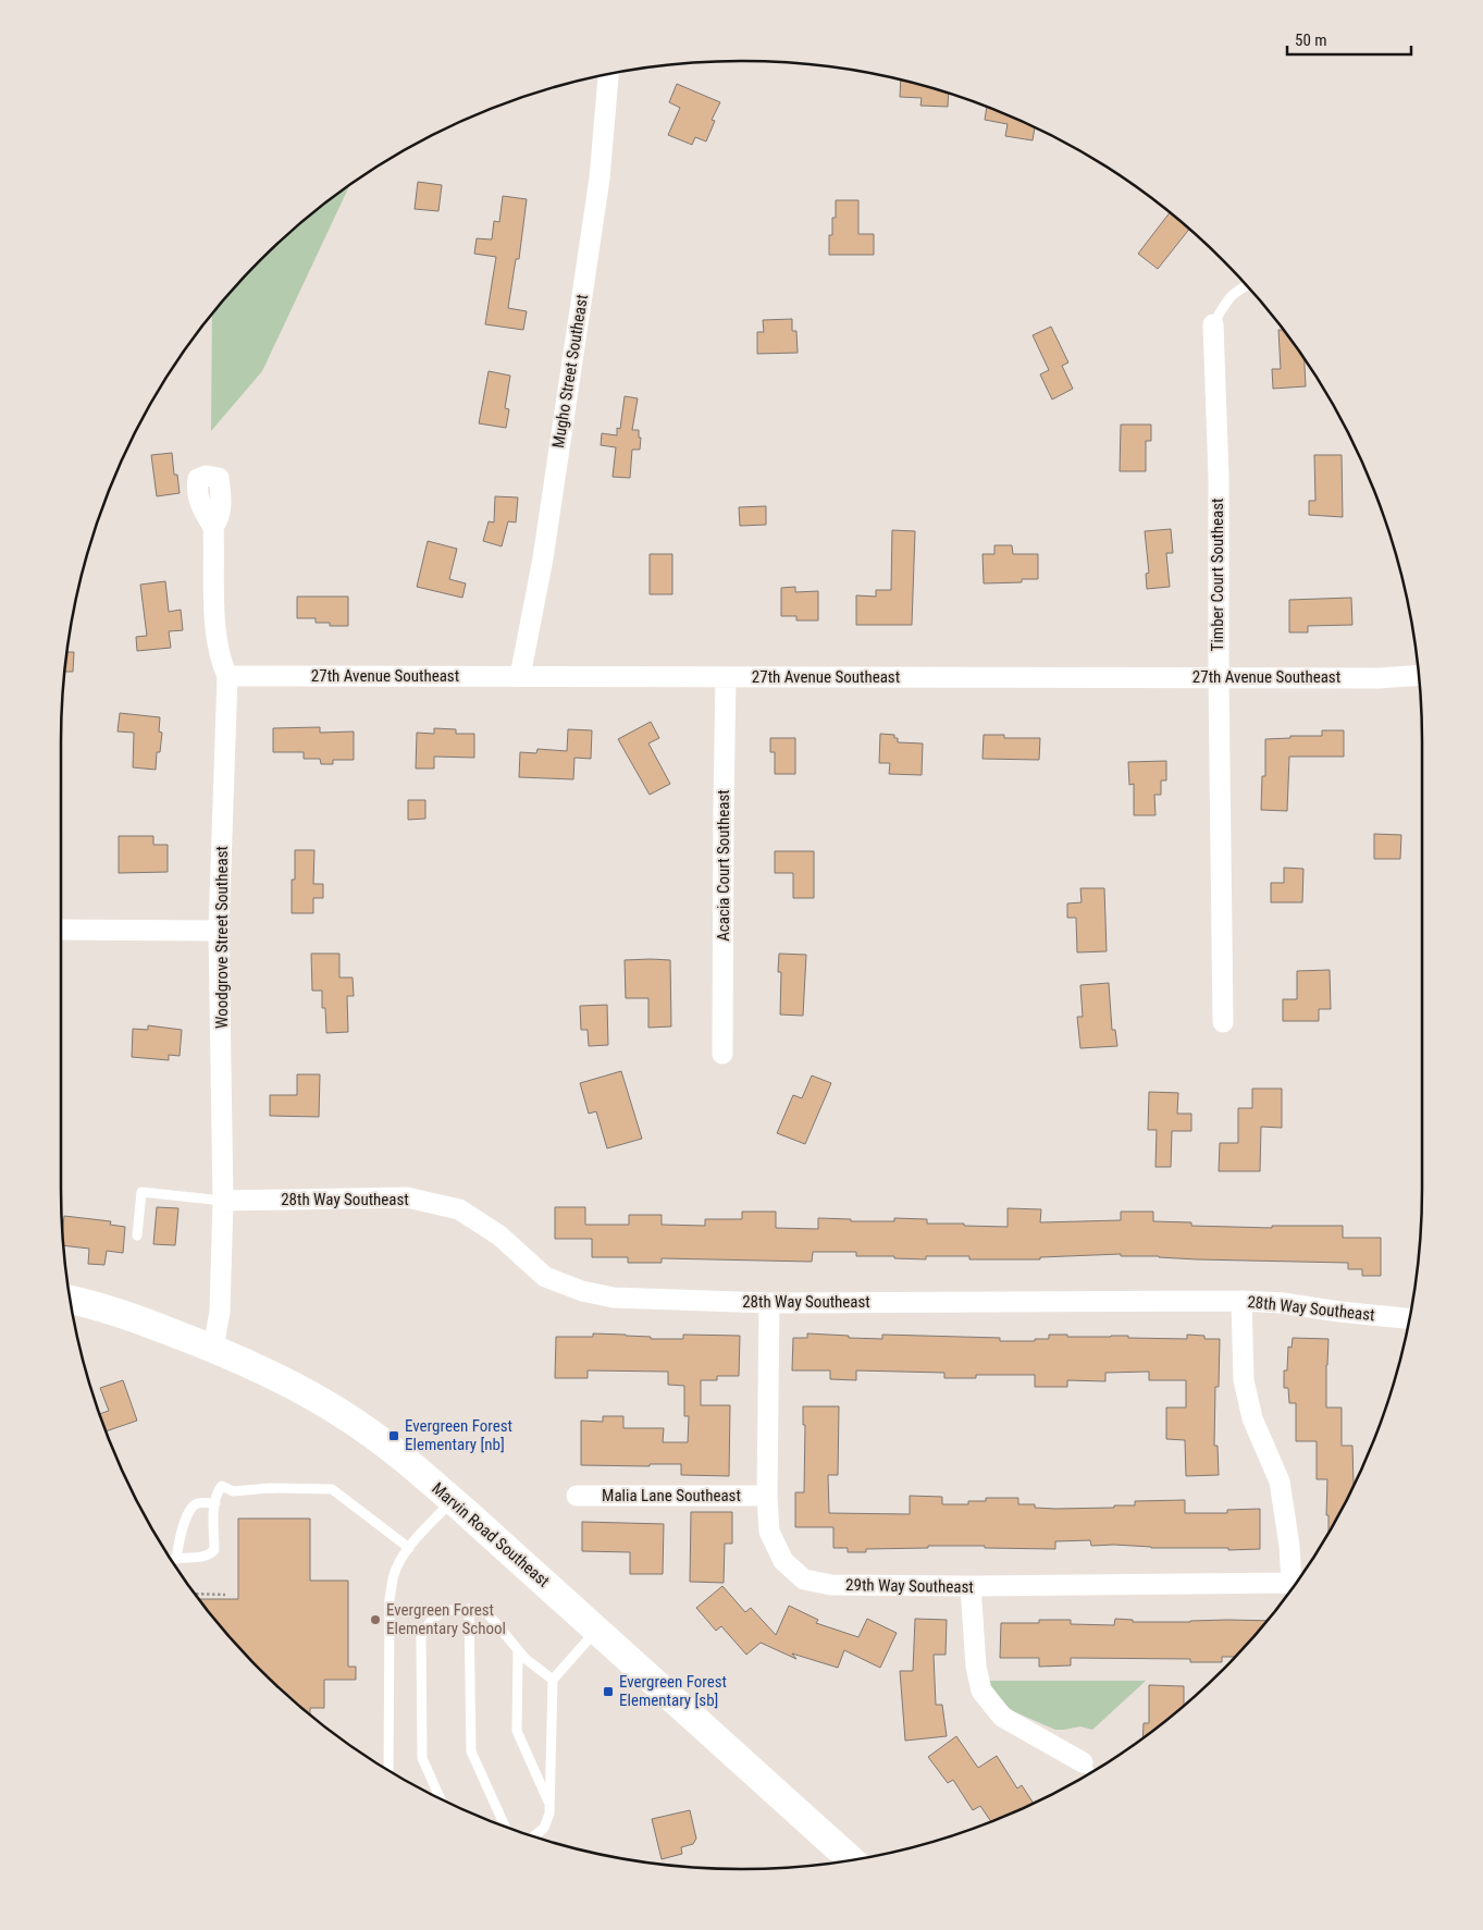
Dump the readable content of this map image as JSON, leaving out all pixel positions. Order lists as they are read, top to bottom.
{
  "streets": {
    "street": [
      "Mugho Street Southeast",
      "Timber Court Southeast",
      "27th Avenue Southeast",
      "Acacia Court Southeast",
      "Woodgrove Street Southeast",
      "28th Way Southeast",
      "Malia Lane Southeast",
      "Marvin Road Southeast",
      "29th Way Southeast"
    ]
  },
  "crossings": [
    ["Mugho Street Southeast", "27th Avenue Southeast"],
    ["Timber Court Southeast", "27th Avenue Southeast"],
    ["27th Avenue Southeast", "Acacia Court Southeast"],
    ["27th Avenue Southeast", "Woodgrove Street Southeast"],
    ["Woodgrove Street Southeast", "28th Way Southeast"],
    ["Woodgrove Street Southeast", "Marvin Road Southeast"],
    ["28th Way Southeast", "29th Way Southeast"],
    ["Malia Lane Southeast", "29th Way Southeast"]
  ],
  "places": {
    "transit": ["Evergreen Forest Elementary [nb]", "Evergreen Forest Elementary [sb]"],
    "other": ["Evergreen Forest Elementary School"]
  },
  "scale_bar": "50 m"
}
